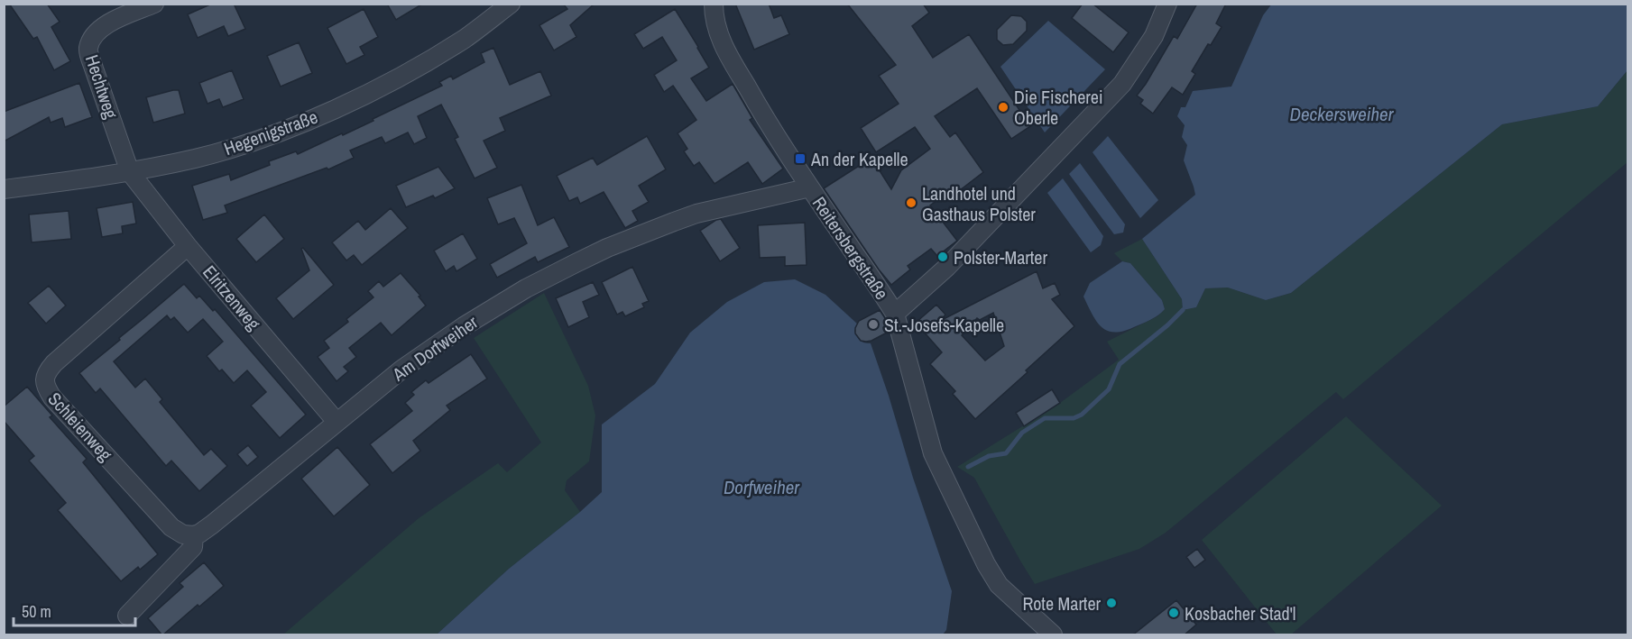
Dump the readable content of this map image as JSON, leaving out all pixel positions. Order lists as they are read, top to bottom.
{
  "streets": {
    "street": [
      "Hechtweg",
      "Hegenigstraße",
      "Reitersbergstraße",
      "Elritzenweg",
      "Am Dorfweiher",
      "Schleienweg"
    ]
  },
  "crossings": [
    ["Hechtweg", "Hegenigstraße"],
    ["Hechtweg", "Elritzenweg"],
    ["Hegenigstraße", "Elritzenweg"],
    ["Reitersbergstraße", "Am Dorfweiher"],
    ["Elritzenweg", "Am Dorfweiher"],
    ["Elritzenweg", "Schleienweg"],
    ["Am Dorfweiher", "Schleienweg"]
  ],
  "water": ["Deckersweiher", "Dorfweiher"],
  "places": {
    "other": [
      "Die Fischerei Oberle",
      "Landhotel und Gasthaus Polster",
      "Polster-Marter",
      "St.-Josefs-Kapelle",
      "Rote Marter",
      "Kosbacher Stad'l"
    ],
    "transit": ["An der Kapelle"]
  },
  "scale_bar": "50 m"
}
